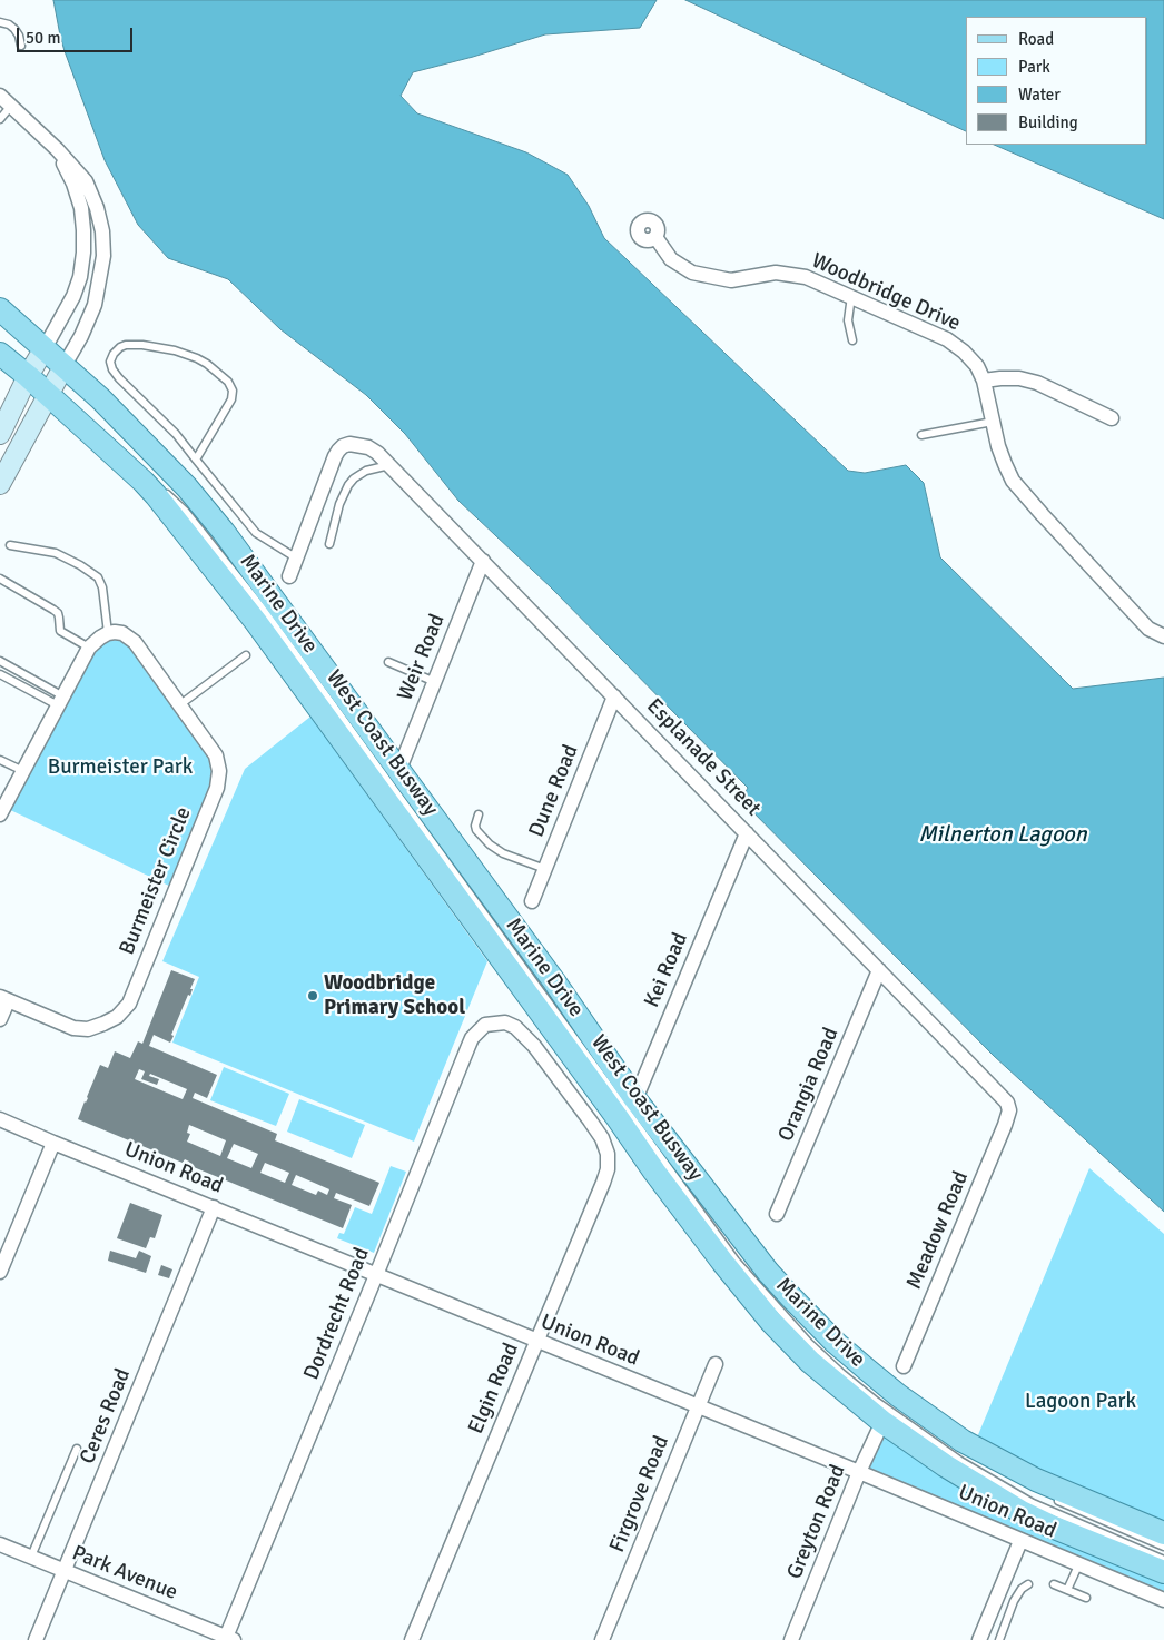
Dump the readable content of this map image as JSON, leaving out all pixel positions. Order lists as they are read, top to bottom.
{
  "streets": {
    "main road": ["Marine Drive"],
    "street": [
      "Woodbridge Drive",
      "Weir Road",
      "Esplanade Street",
      "Dune Road",
      "Burmeister Circle",
      "Kei Road",
      "Orangia Road",
      "Union Road",
      "Meadow Road",
      "Dordrecht Road",
      "Elgin Road",
      "Ceres Road",
      "Firgrove Road",
      "Greyton Road",
      "Park Avenue"
    ],
    "lane": ["West Coast Busway"]
  },
  "crossings": [
    ["Marine Drive", "Weir Road"],
    ["Marine Drive", "West Coast Busway"],
    ["Marine Drive", "Kei Road"],
    ["Marine Drive", "Greyton Road"],
    ["Weir Road", "Esplanade Street"],
    ["West Coast Busway", "Kei Road"],
    ["Esplanade Street", "Dune Road"],
    ["Esplanade Street", "Kei Road"],
    ["Esplanade Street", "Orangia Road"],
    ["Esplanade Street", "Meadow Road"],
    ["Union Road", "Dordrecht Road"],
    ["Union Road", "Elgin Road"],
    ["Union Road", "Ceres Road"],
    ["Union Road", "Firgrove Road"],
    ["Union Road", "Greyton Road"],
    ["Dordrecht Road", "Elgin Road"],
    ["Dordrecht Road", "Park Avenue"],
    ["Ceres Road", "Park Avenue"]
  ],
  "water": ["Milnerton Lagoon"],
  "parks": ["Burmeister Park", "Lagoon Park"],
  "places": ["Woodbridge Primary School"],
  "legend": [
    "Road",
    "Park",
    "Water",
    "Building"
  ],
  "scale_bar": "50 m"
}
